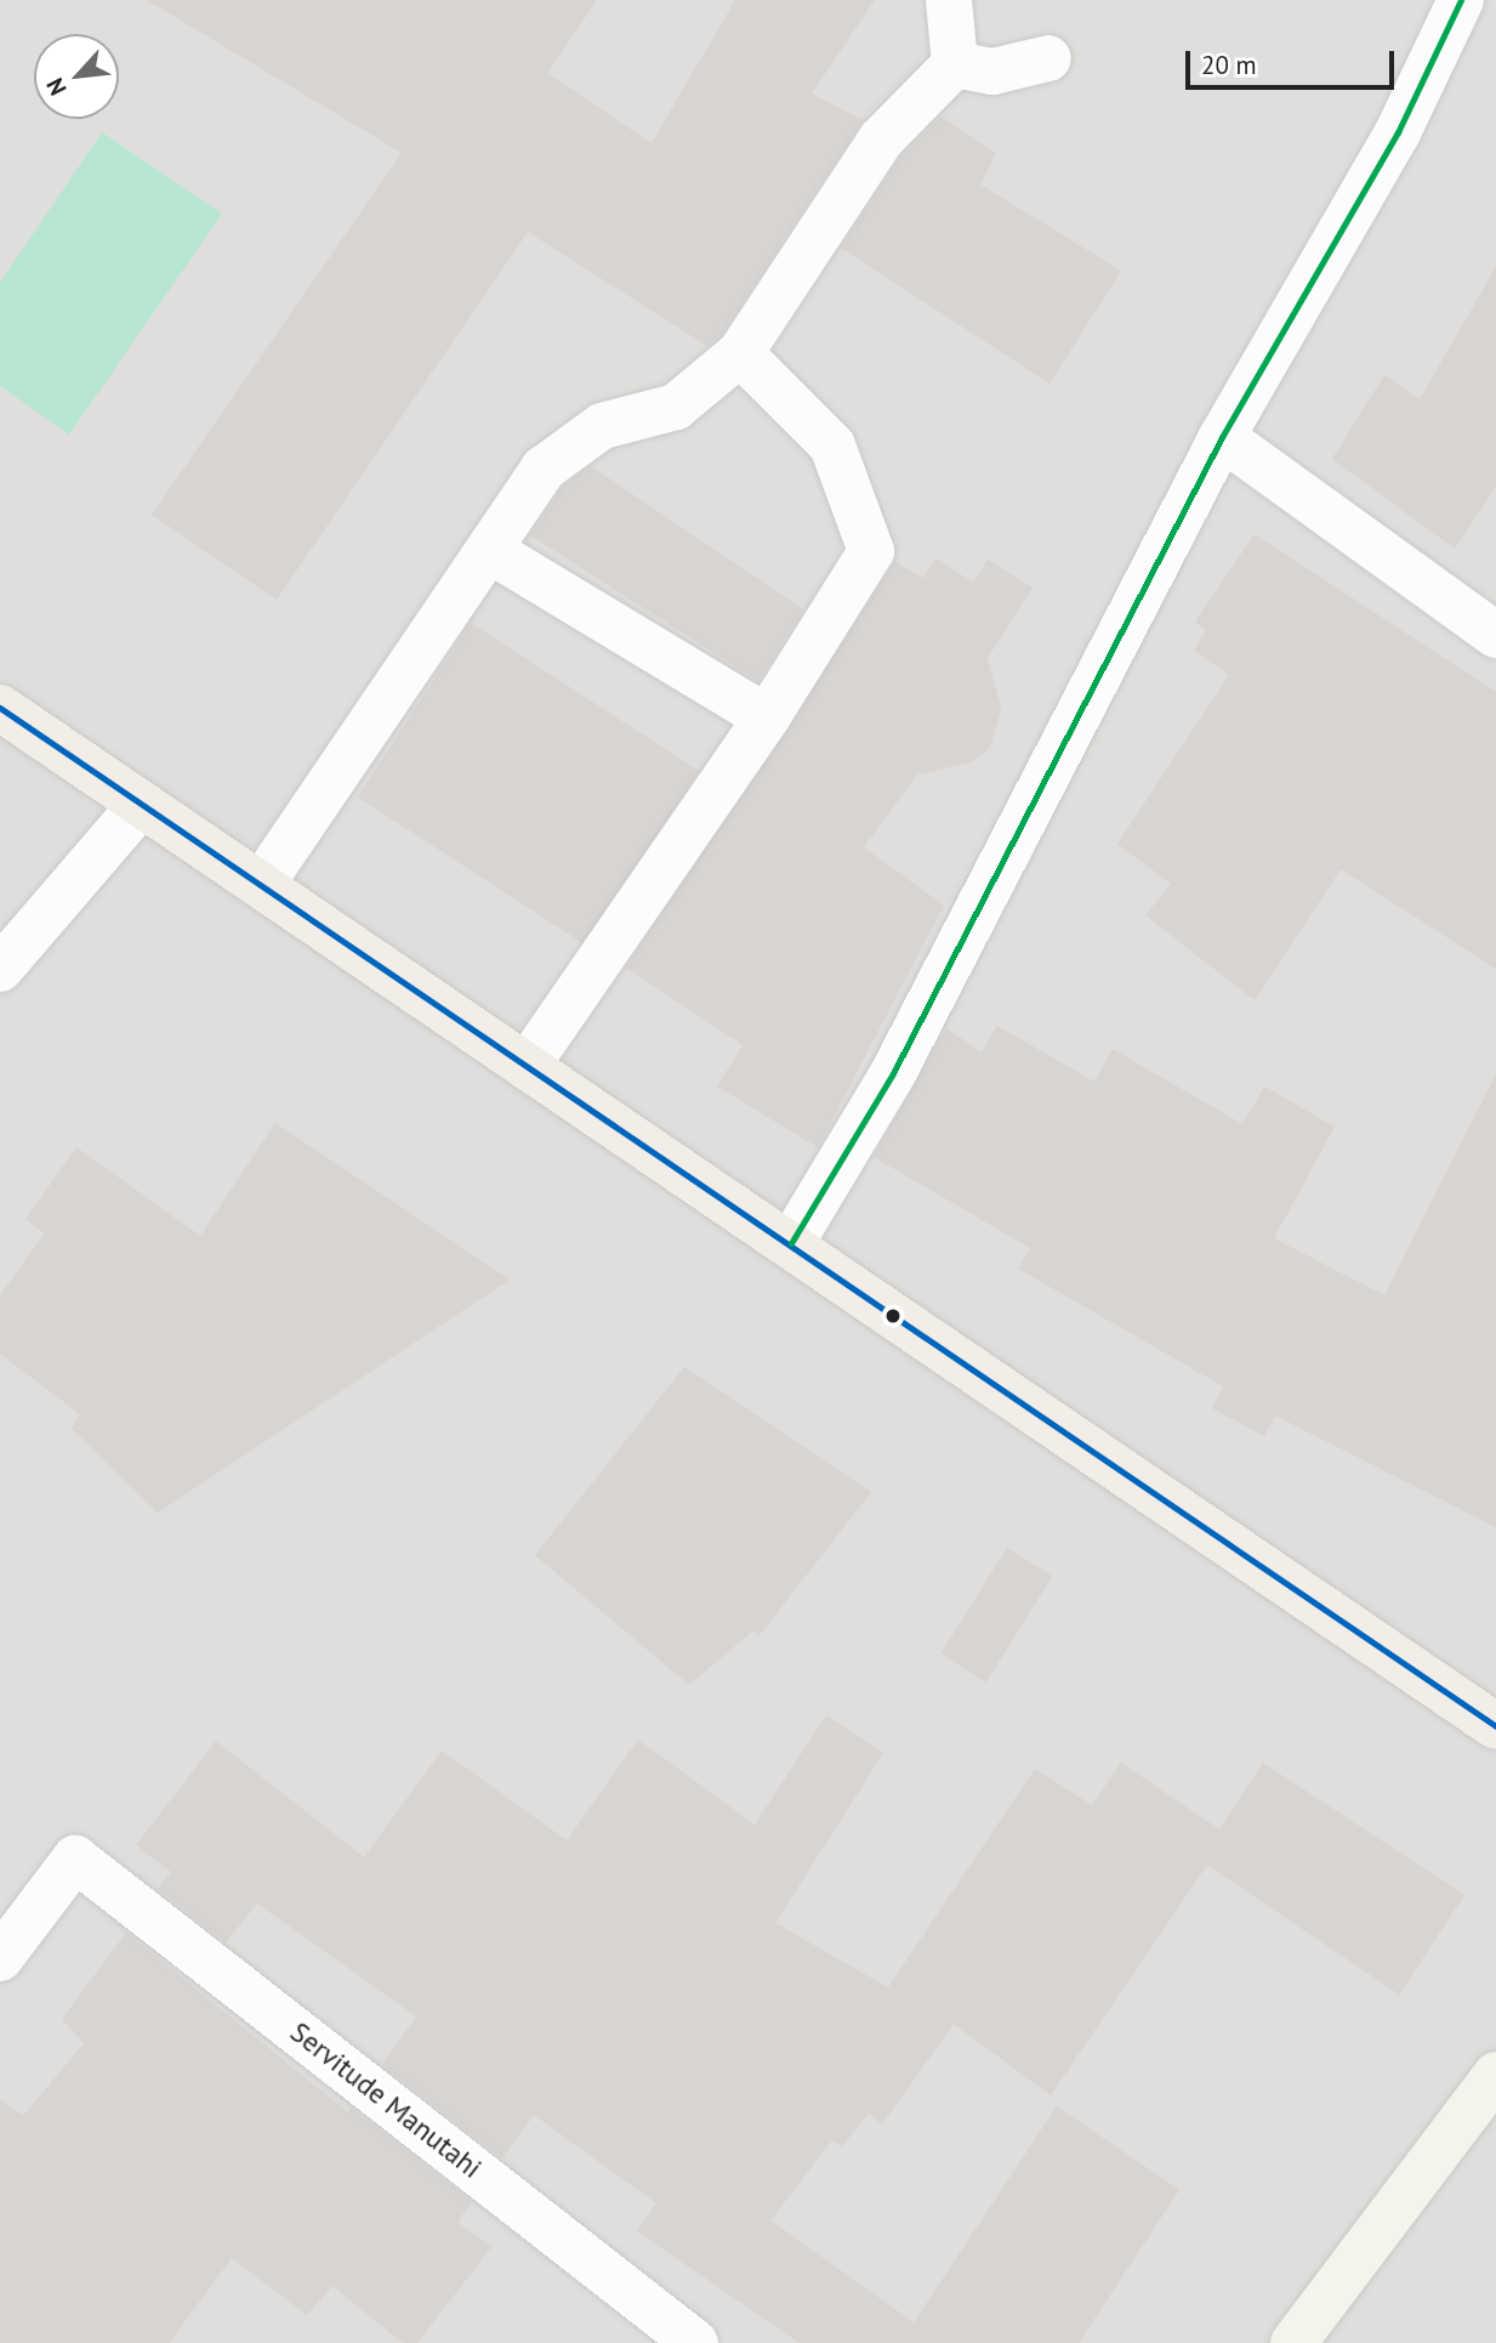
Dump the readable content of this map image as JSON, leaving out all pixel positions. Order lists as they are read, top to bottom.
{
  "streets": {
    "street": ["Servitude Manutahi"]
  },
  "scale_bar": "20 m",
  "north": "bottom left"
}
